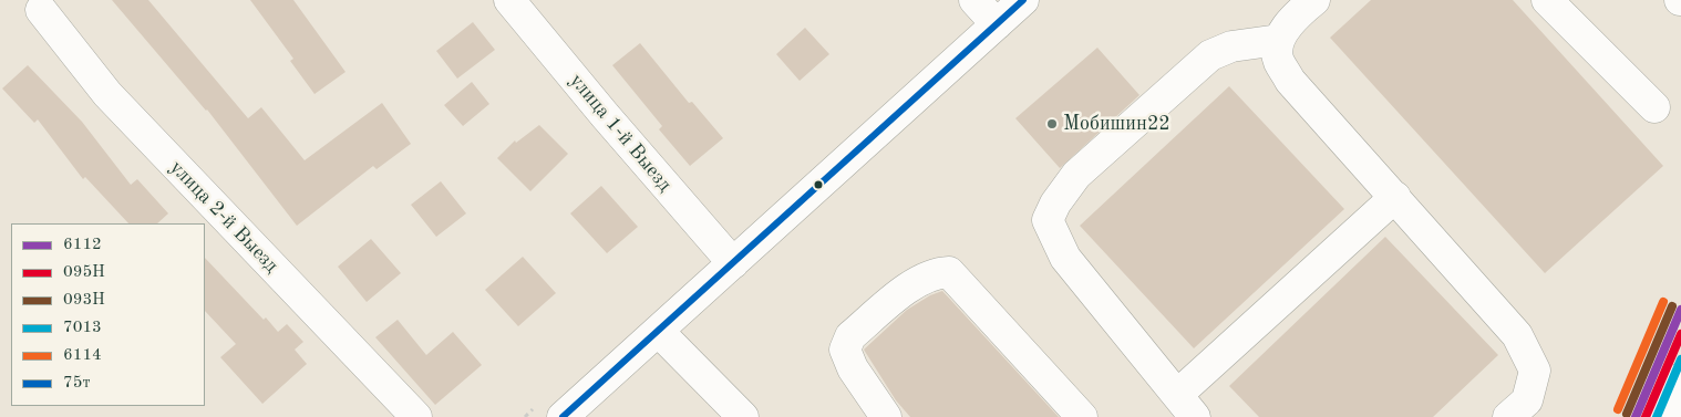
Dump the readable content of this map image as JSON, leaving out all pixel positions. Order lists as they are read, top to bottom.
{
  "streets": {
    "street": ["улица 1-й Выезд", "улица 2-й Выезд"]
  },
  "places": ["Мобишин22"],
  "lines": [
    "transit line 75т",
    "transit line 6114",
    "transit line 093Н",
    "transit line 6112",
    "transit line 095Н",
    "transit line 7013"
  ],
  "legend": [
    "6112",
    "095Н",
    "093Н",
    "7013",
    "6114",
    "75т"
  ]
}
